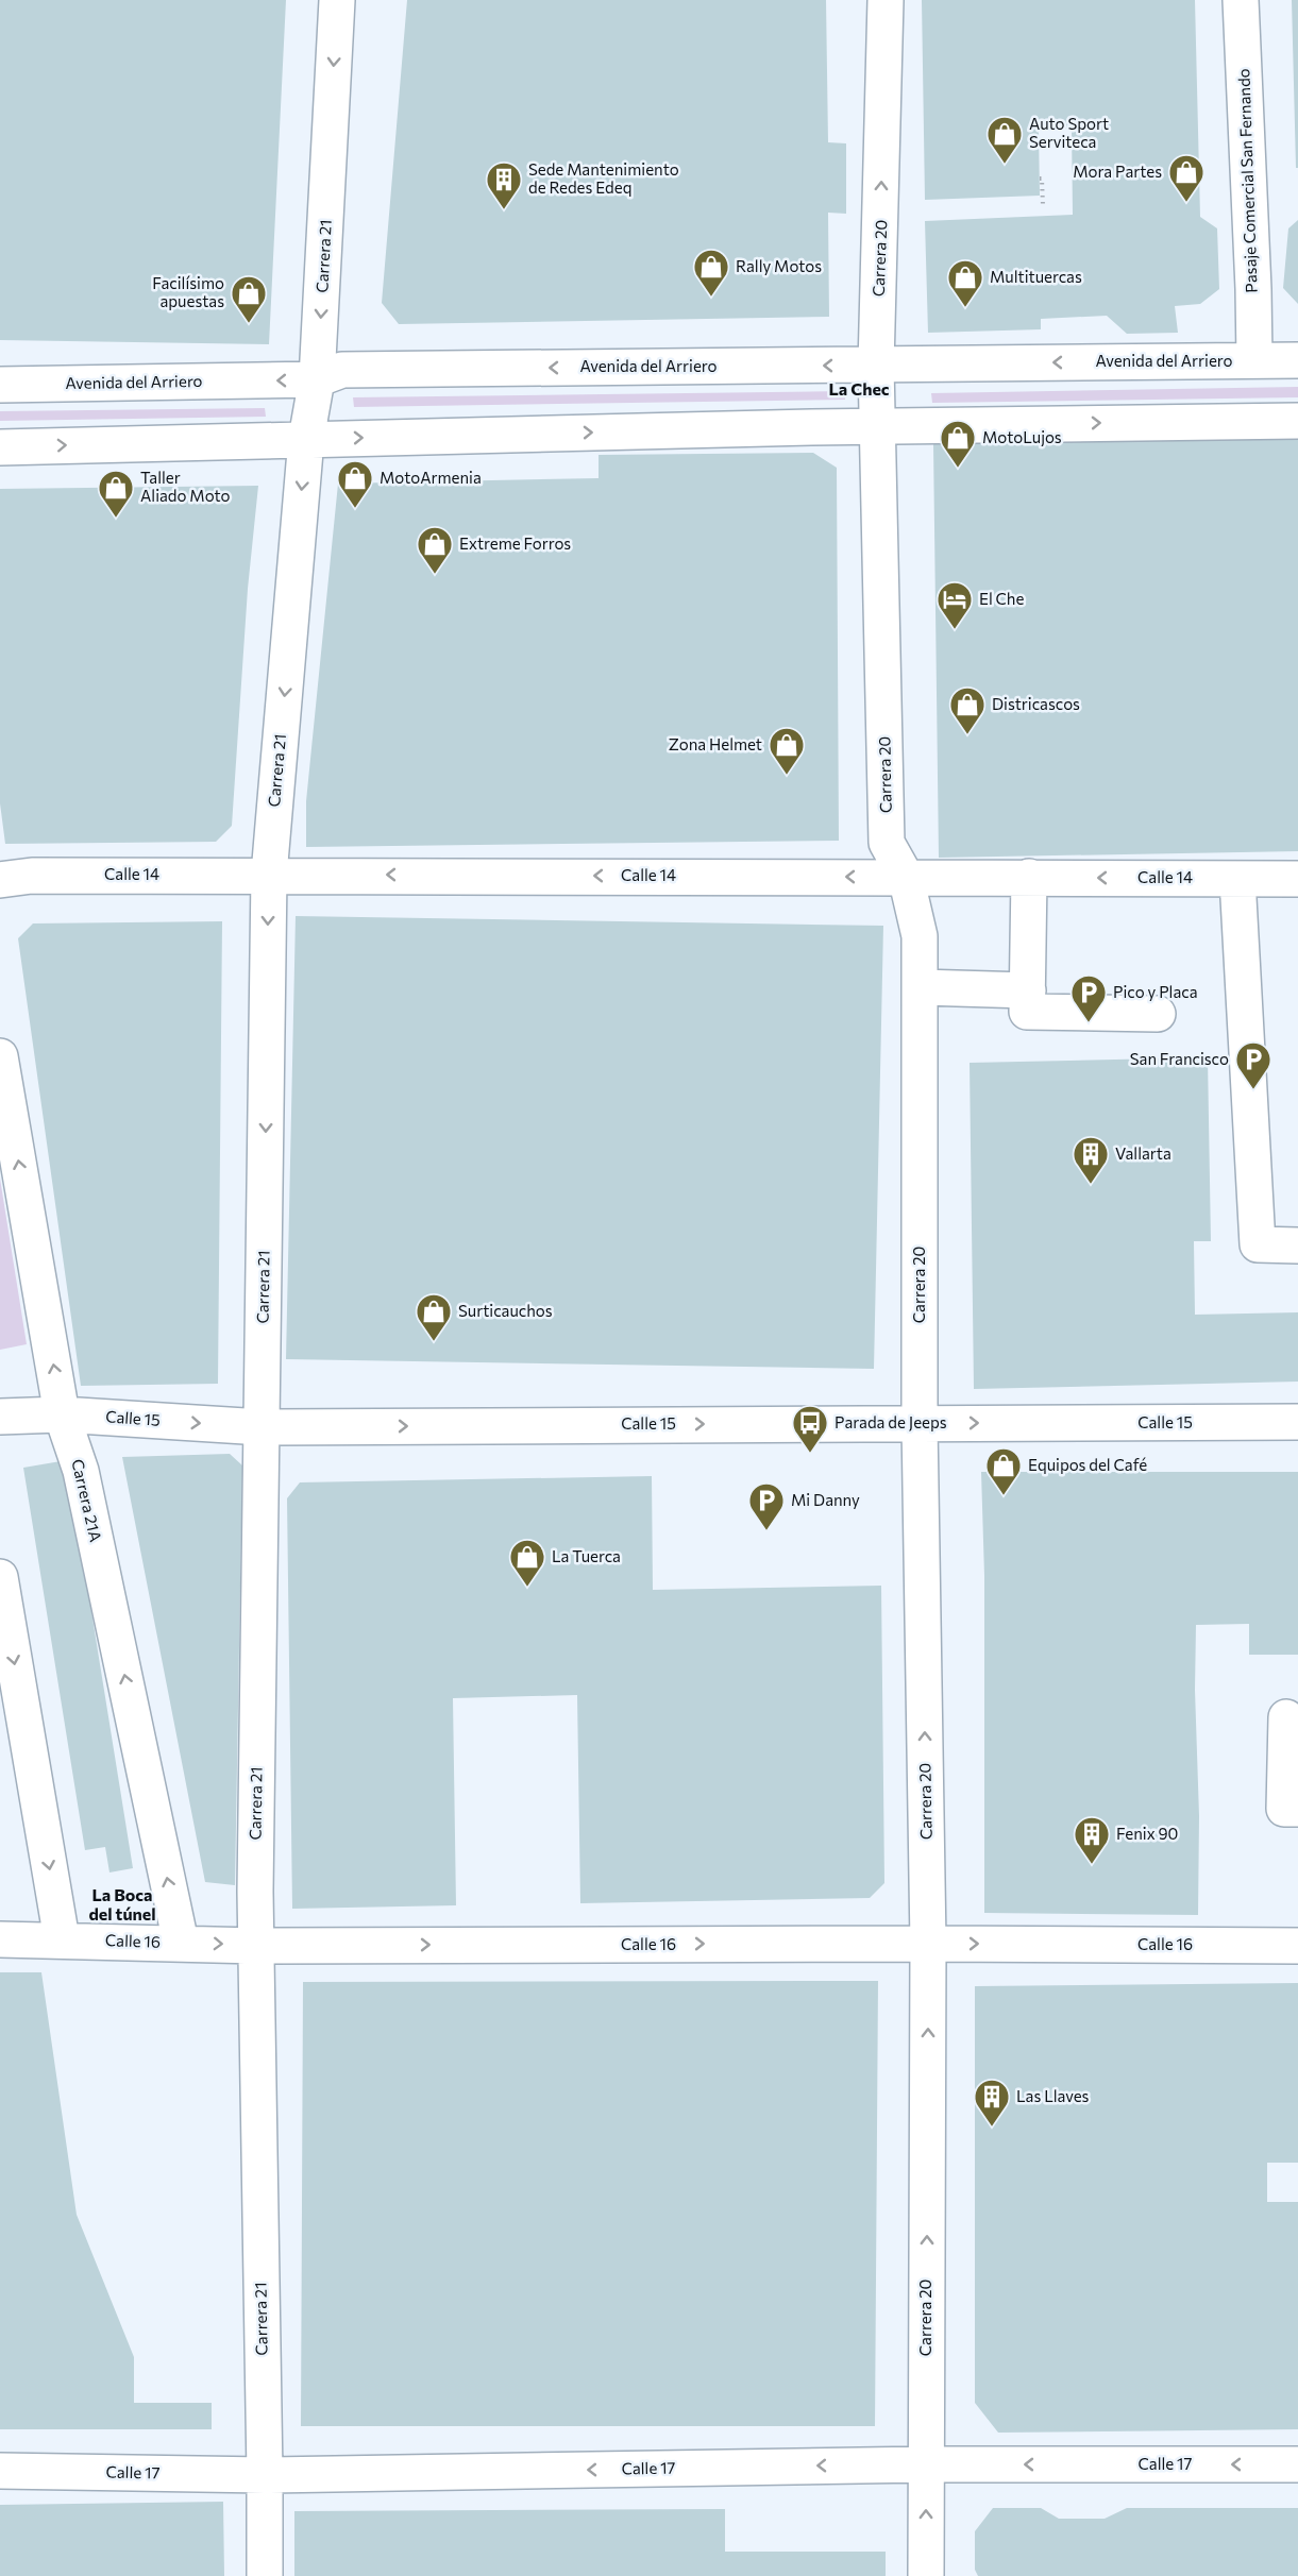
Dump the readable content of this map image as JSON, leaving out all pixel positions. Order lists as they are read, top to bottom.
{
  "streets": {
    "street": [
      "Pasaje Comercial San Fernando",
      "Carrera 21",
      "Carrera 20",
      "Avenida del Arriero",
      "Calle 14",
      "Calle 15",
      "Carrera 21A",
      "Calle 16",
      "Calle 17"
    ]
  },
  "crossings": [
    ["Pasaje Comercial San Fernando", "Avenida del Arriero"],
    ["Carrera 21", "Avenida del Arriero"],
    ["Carrera 21", "Calle 14"],
    ["Carrera 21", "Calle 15"],
    ["Carrera 21", "Calle 16"],
    ["Carrera 21", "Calle 17"],
    ["Carrera 20", "Avenida del Arriero"],
    ["Carrera 20", "Calle 14"],
    ["Carrera 20", "Calle 15"],
    ["Carrera 20", "Calle 16"],
    ["Carrera 20", "Calle 17"],
    ["Calle 15", "Carrera 21A"],
    ["Carrera 21A", "Calle 16"]
  ],
  "one_way": [
    "Carrera 21",
    "Carrera 20",
    "Calle 14",
    "Calle 15",
    "Calle 16",
    "Calle 17"
  ],
  "districts": ["La Chec", "La Boca del túnel"],
  "places": {
    "shop": [
      "Auto Sport Serviteca",
      "Mora Partes",
      "Rally Motos",
      "Multituercas",
      "Facilísimo apuestas",
      "MotoLujos",
      "MotoArmenia",
      "Taller Aliado Moto",
      "Extreme Forros",
      "Districascos",
      "Zona Helmet",
      "Surticauchos",
      "Equipos del Café",
      "La Tuerca"
    ],
    "building": [
      "Sede Mantenimiento de Redes Edeq",
      "Vallarta",
      "Fenix 90",
      "Las Llaves"
    ],
    "hotel": ["El Che"],
    "parking": ["Pico y Placa", "San Francisco", "Mi Danny"],
    "bus stop": ["Parada de Jeeps"]
  }
}
